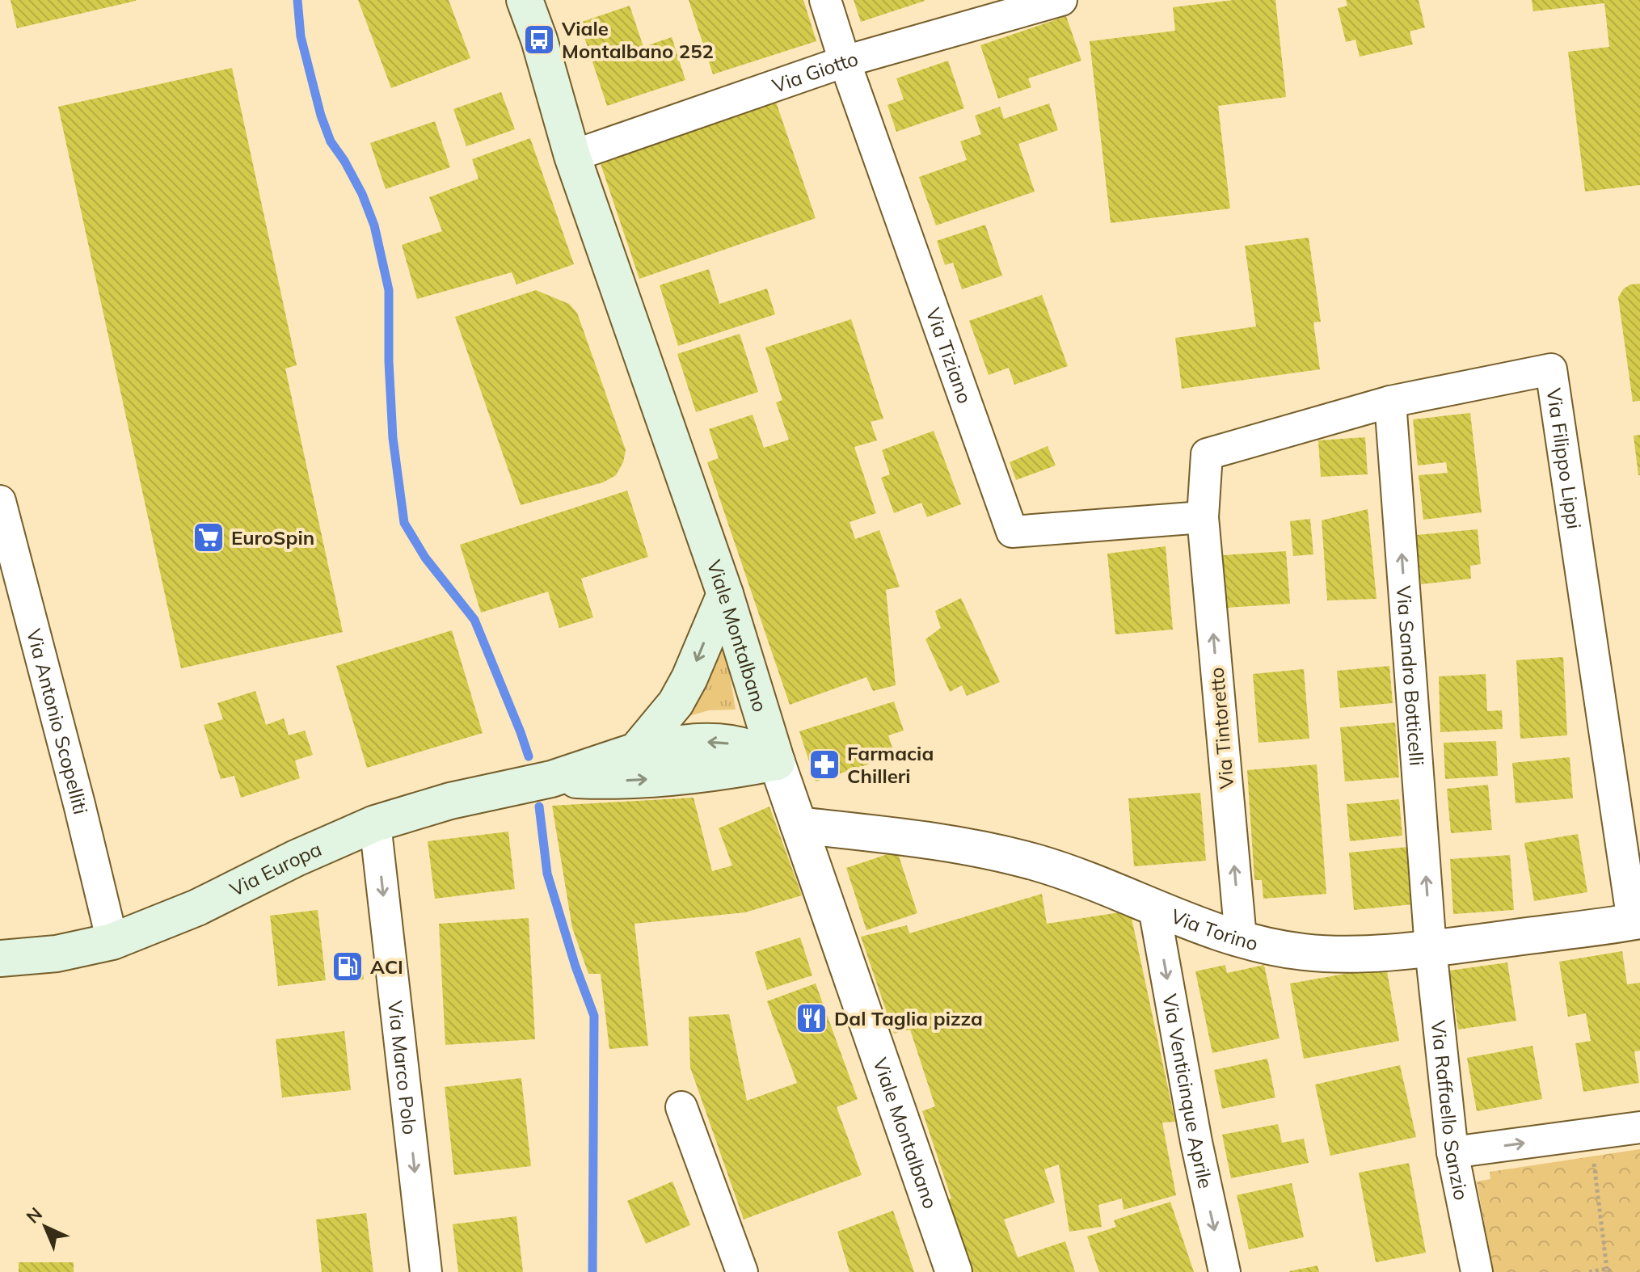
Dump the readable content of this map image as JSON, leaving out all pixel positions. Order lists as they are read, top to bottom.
{
  "streets": {
    "main road": ["Viale Montalbano", "Via Europa"],
    "street": [
      "Via Giotto",
      "Via Tiziano",
      "Via Filippo Lippi",
      "Via Sandro Botticelli",
      "Via Antonio Scopelliti",
      "Via Tintoretto",
      "Via Torino",
      "Via Marco Polo",
      "Via Venticinque Aprile",
      "Via Raffaello Sanzio"
    ]
  },
  "crossings": [
    ["Via Giotto", "Via Tiziano"],
    ["Via Giotto", "Viale Montalbano"],
    ["Via Tiziano", "Via Filippo Lippi"],
    ["Via Tiziano", "Via Tintoretto"],
    ["Via Filippo Lippi", "Via Sandro Botticelli"],
    ["Via Filippo Lippi", "Via Tintoretto"],
    ["Via Filippo Lippi", "Via Torino"],
    ["Viale Montalbano", "Via Torino"],
    ["Via Sandro Botticelli", "Via Torino"],
    ["Via Sandro Botticelli", "Via Raffaello Sanzio"],
    ["Via Antonio Scopelliti", "Via Europa"],
    ["Via Tintoretto", "Via Torino"],
    ["Via Europa", "Via Marco Polo"],
    ["Via Torino", "Via Venticinque Aprile"],
    ["Via Torino", "Via Raffaello Sanzio"]
  ],
  "one_way": [
    "Via Sandro Botticelli",
    "Via Tintoretto",
    "Via Marco Polo",
    "Via Venticinque Aprile"
  ],
  "places": {
    "bus stop": ["Viale Montalbano 252"],
    "supermarket": ["EuroSpin"],
    "pharmacy": ["Farmacia Chilleri"],
    "fuel station": ["ACI"],
    "restaurant": ["Dal Taglia pizza"]
  },
  "north": "top left"
}
